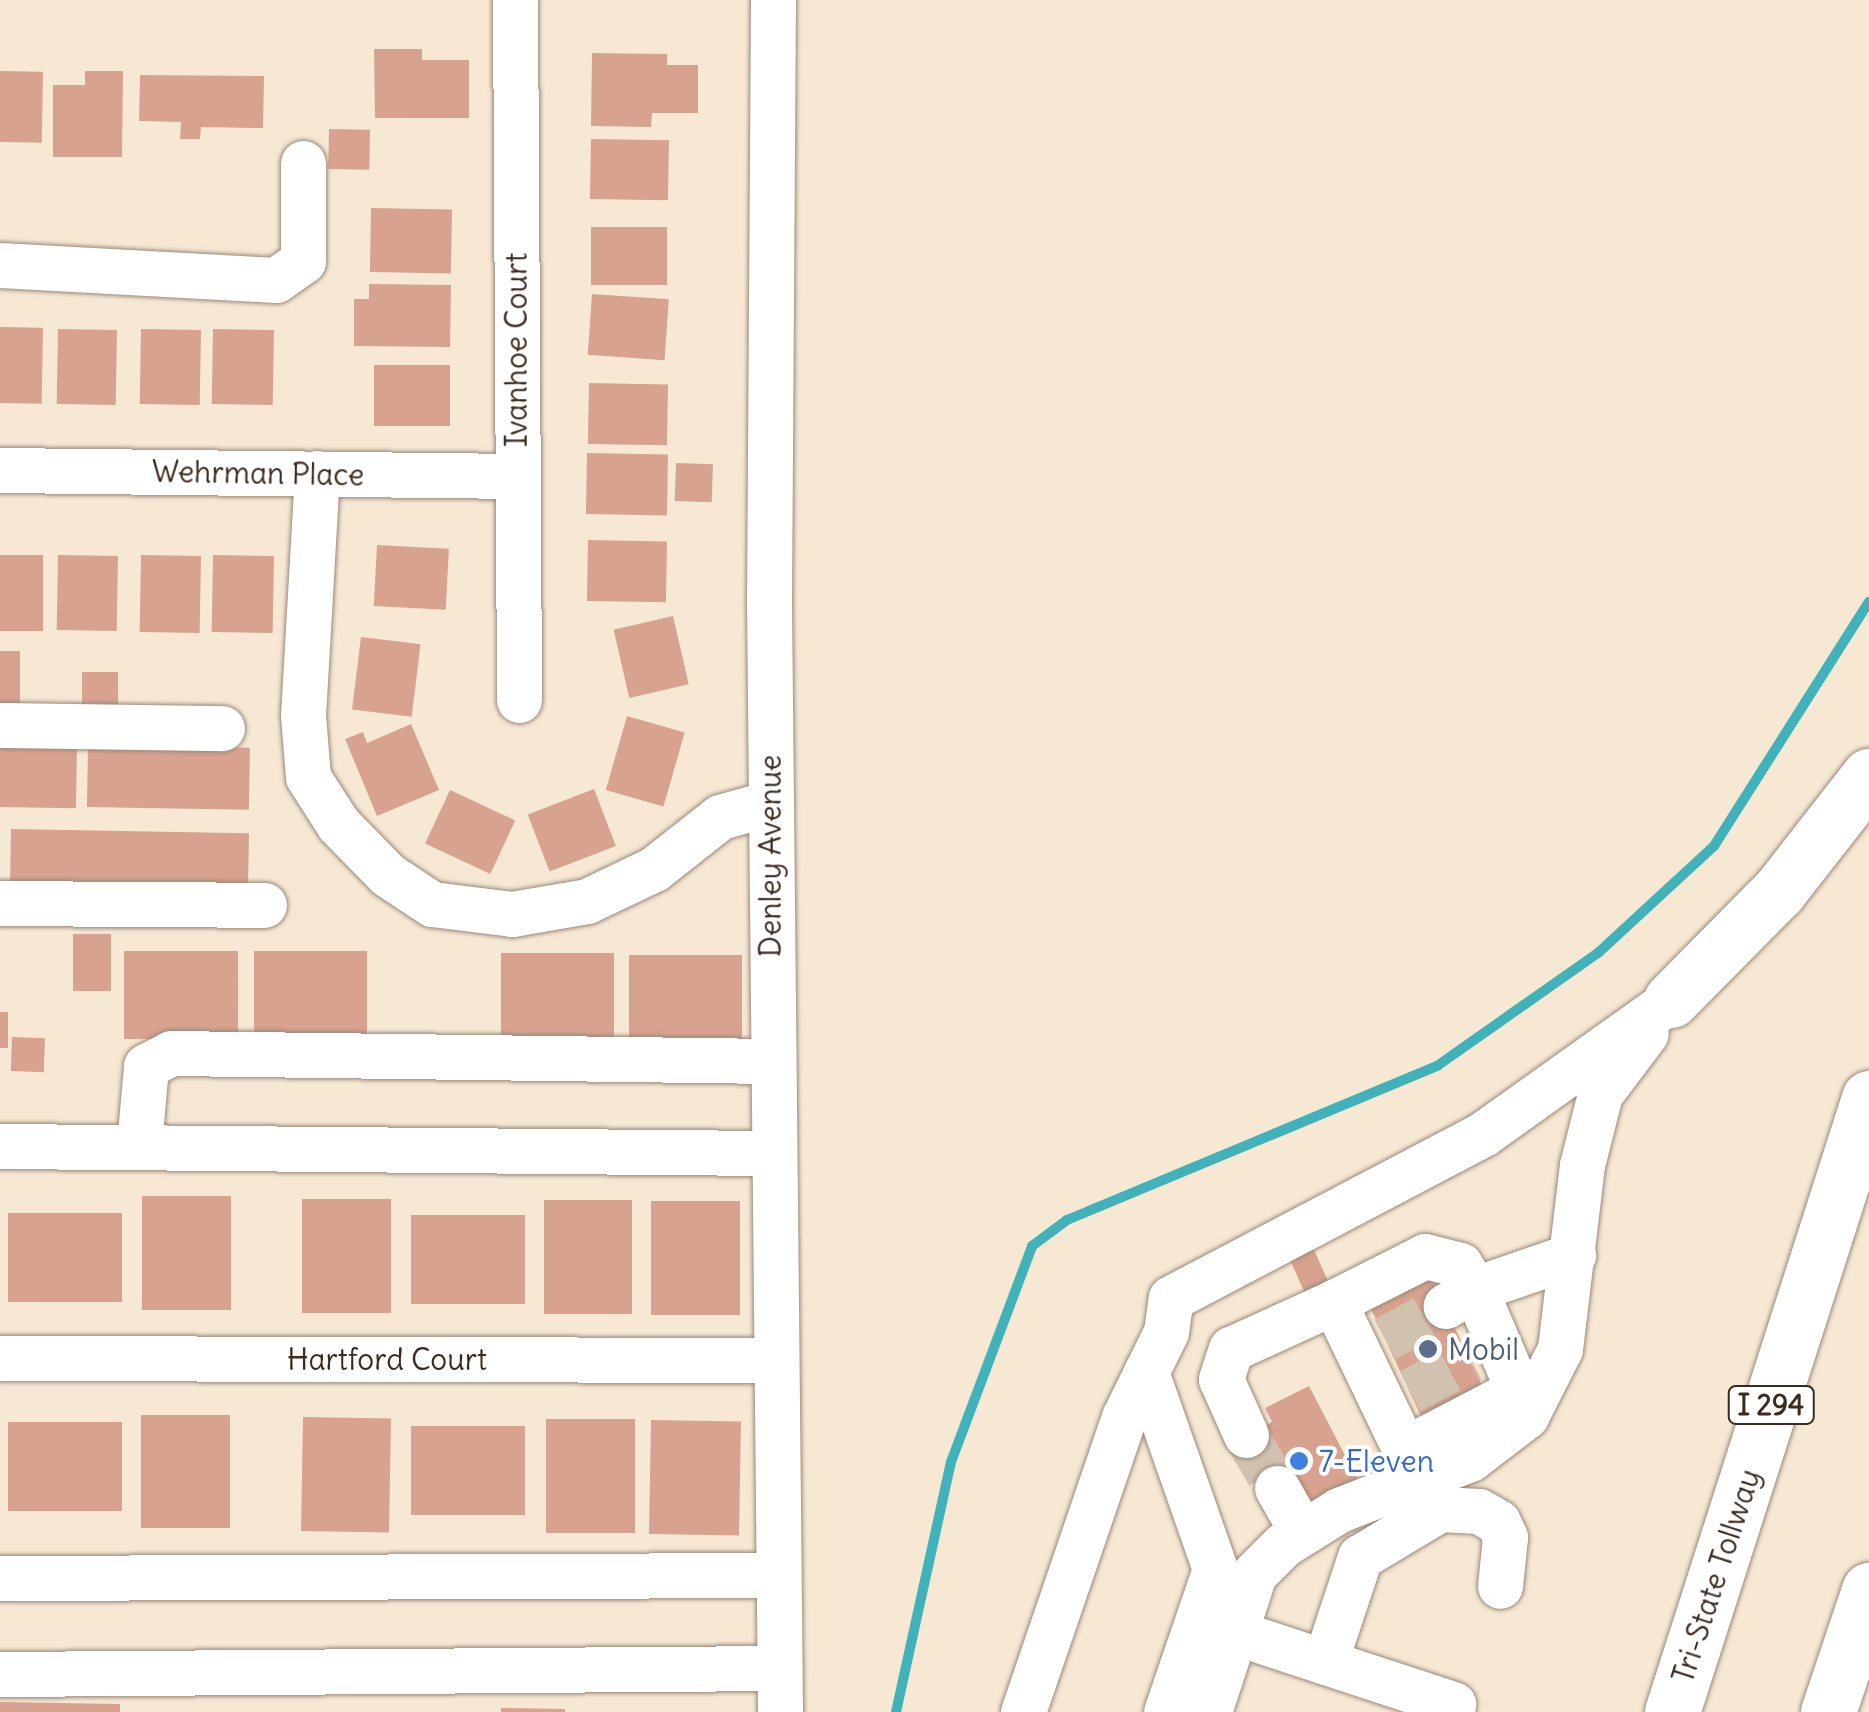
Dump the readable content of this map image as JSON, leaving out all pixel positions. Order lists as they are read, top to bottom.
{
  "streets": {
    "highway": ["I 294", "Tri-State Tollway"],
    "street": [
      "Ivanhoe Court",
      "Wehrman Place",
      "Denley Avenue",
      "Hartford Court"
    ]
  },
  "crossings": [
    ["Ivanhoe Court", "Wehrman Place"],
    ["Denley Avenue", "Hartford Court"]
  ],
  "places": ["Mobil", "7-Eleven"]
}
